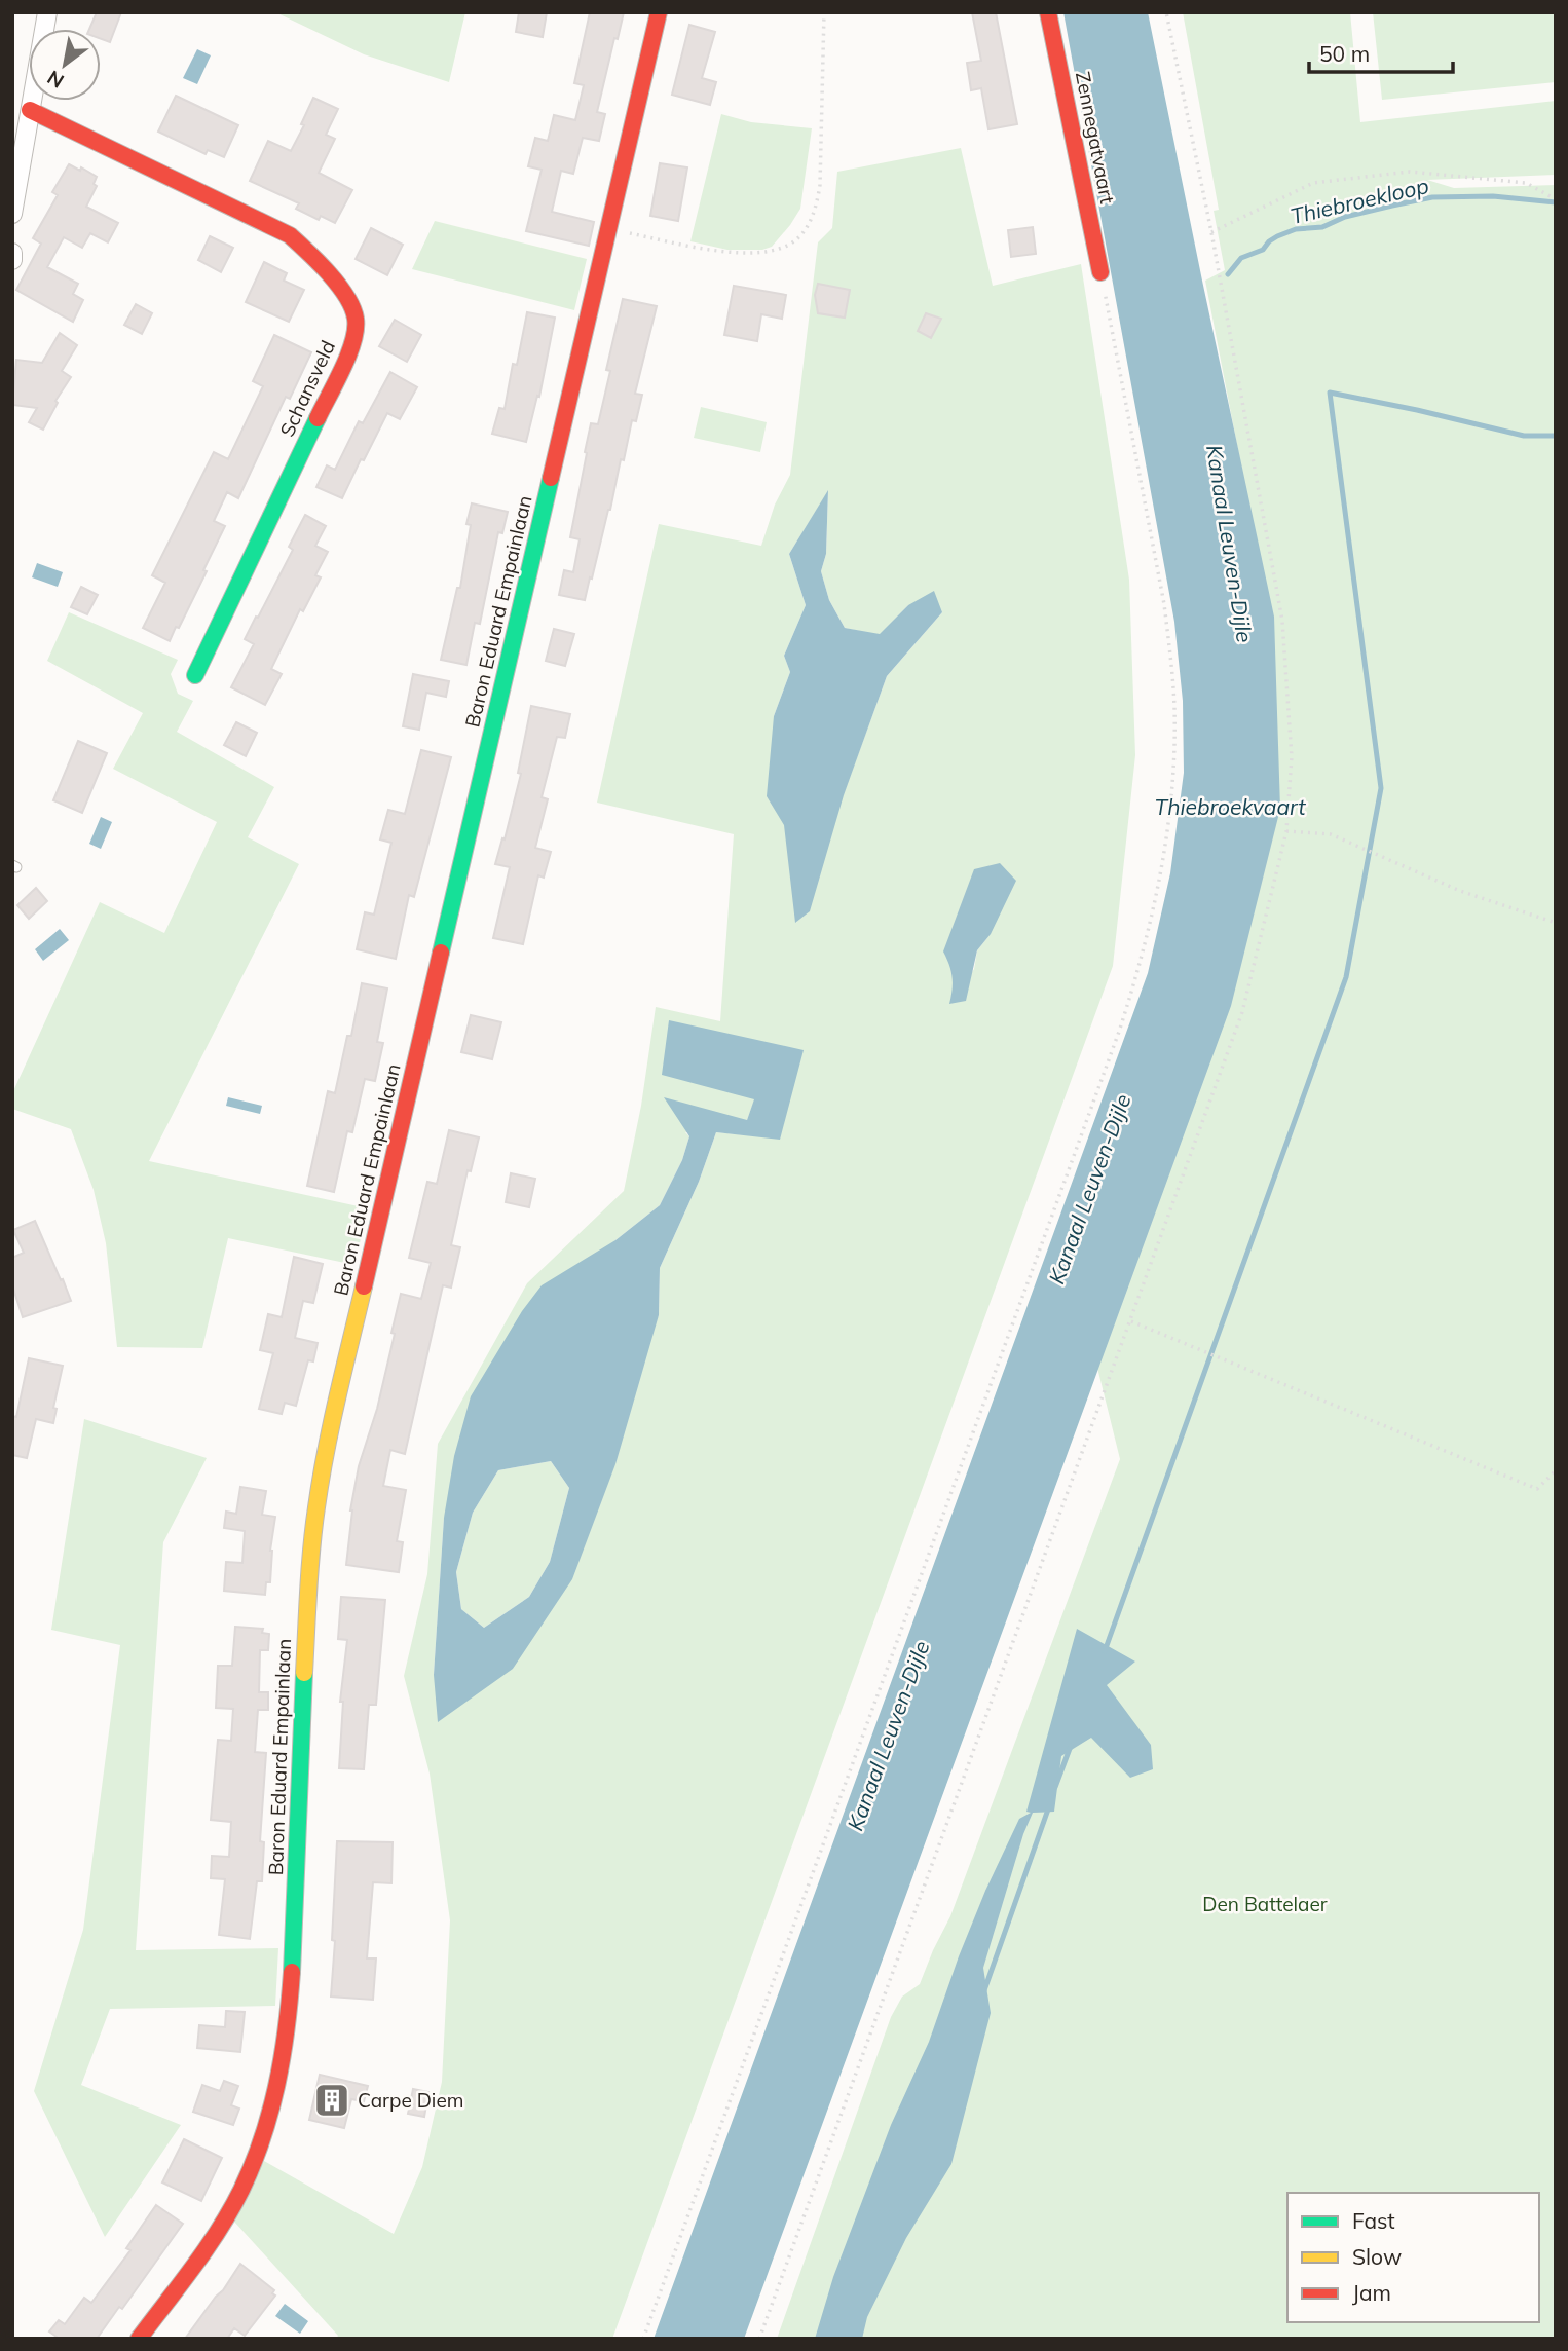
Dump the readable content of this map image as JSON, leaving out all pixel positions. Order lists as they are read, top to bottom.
{
  "streets": {
    "street": ["Zennegatvaart", "Schansveld", "Baron Eduard Empainlaan"]
  },
  "water": ["Thiebroekloop", "Kanaal Leuven-Dijle", "Thiebroekvaart"],
  "parks": ["Den Battelaer"],
  "places": {
    "building": ["Carpe Diem"]
  },
  "legend": ["Fast", "Slow", "Jam"],
  "scale_bar": "50 m",
  "north": "bottom left"
}
